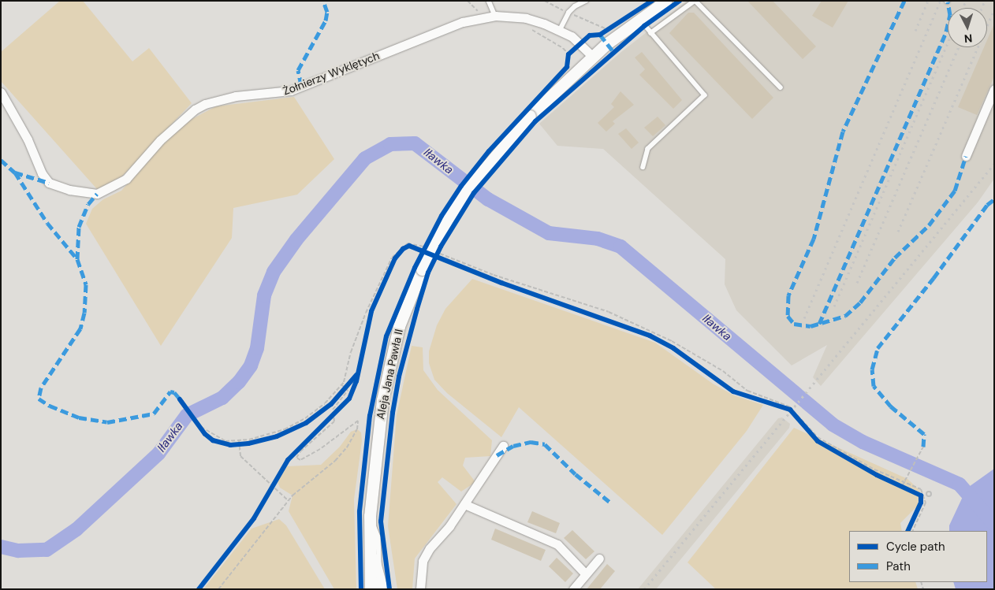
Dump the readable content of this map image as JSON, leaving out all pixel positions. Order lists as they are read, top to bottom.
{
  "streets": {
    "main road": ["Aleja Jana Pawła II"],
    "street": ["Żołnierzy Wyklętych"]
  },
  "crossings": [
    ["Żołnierzy Wyklętych", "Aleja Jana Pawła II"]
  ],
  "water": ["Iławka"],
  "legend": ["Cycle path", "Path"],
  "north": "bottom"
}
